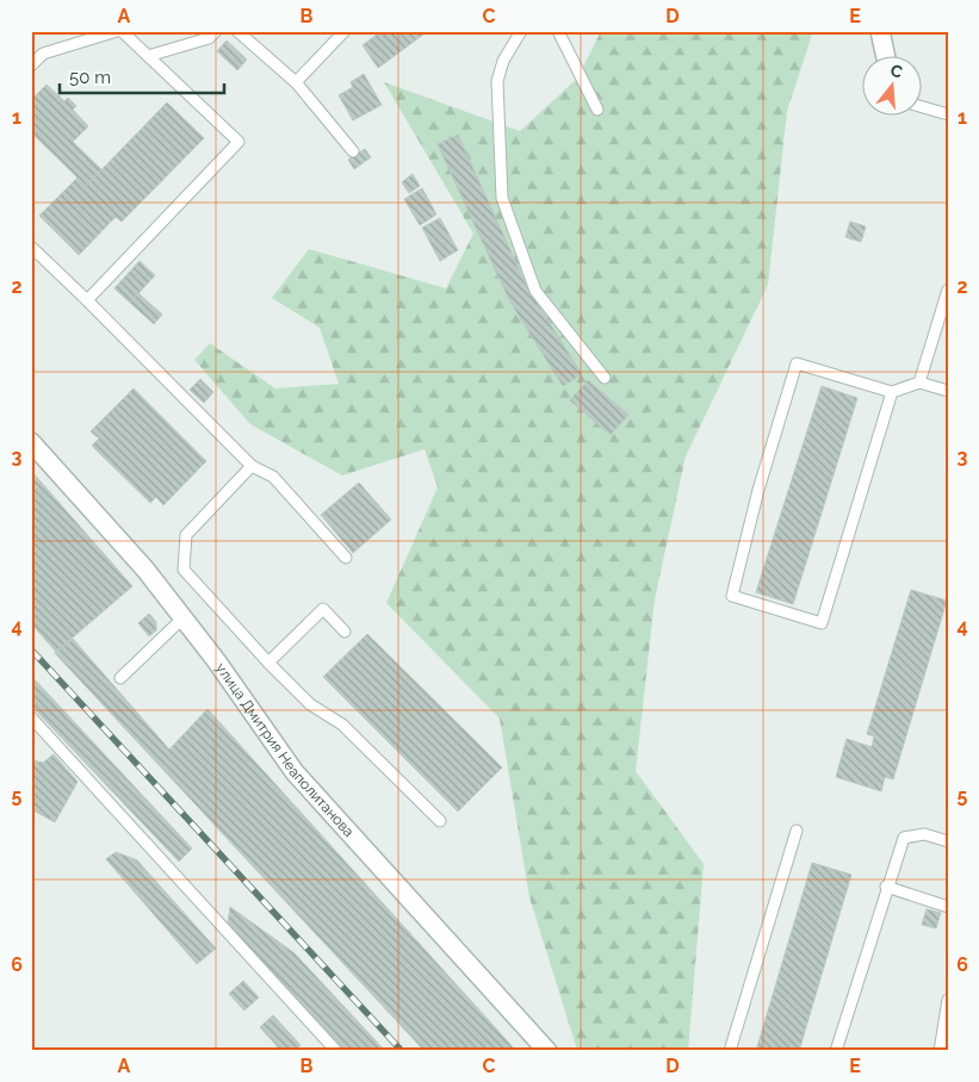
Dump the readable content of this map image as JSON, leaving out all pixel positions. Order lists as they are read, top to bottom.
{
  "streets": {
    "street": ["улица Дмитрия Неаполитанова"]
  },
  "scale_bar": "50 m",
  "north": "top",
  "grid": {
    "columns": [
      "A",
      "B",
      "C",
      "D",
      "E"
    ],
    "rows": [
      "1",
      "2",
      "3",
      "4",
      "5",
      "6"
    ]
  }
}
